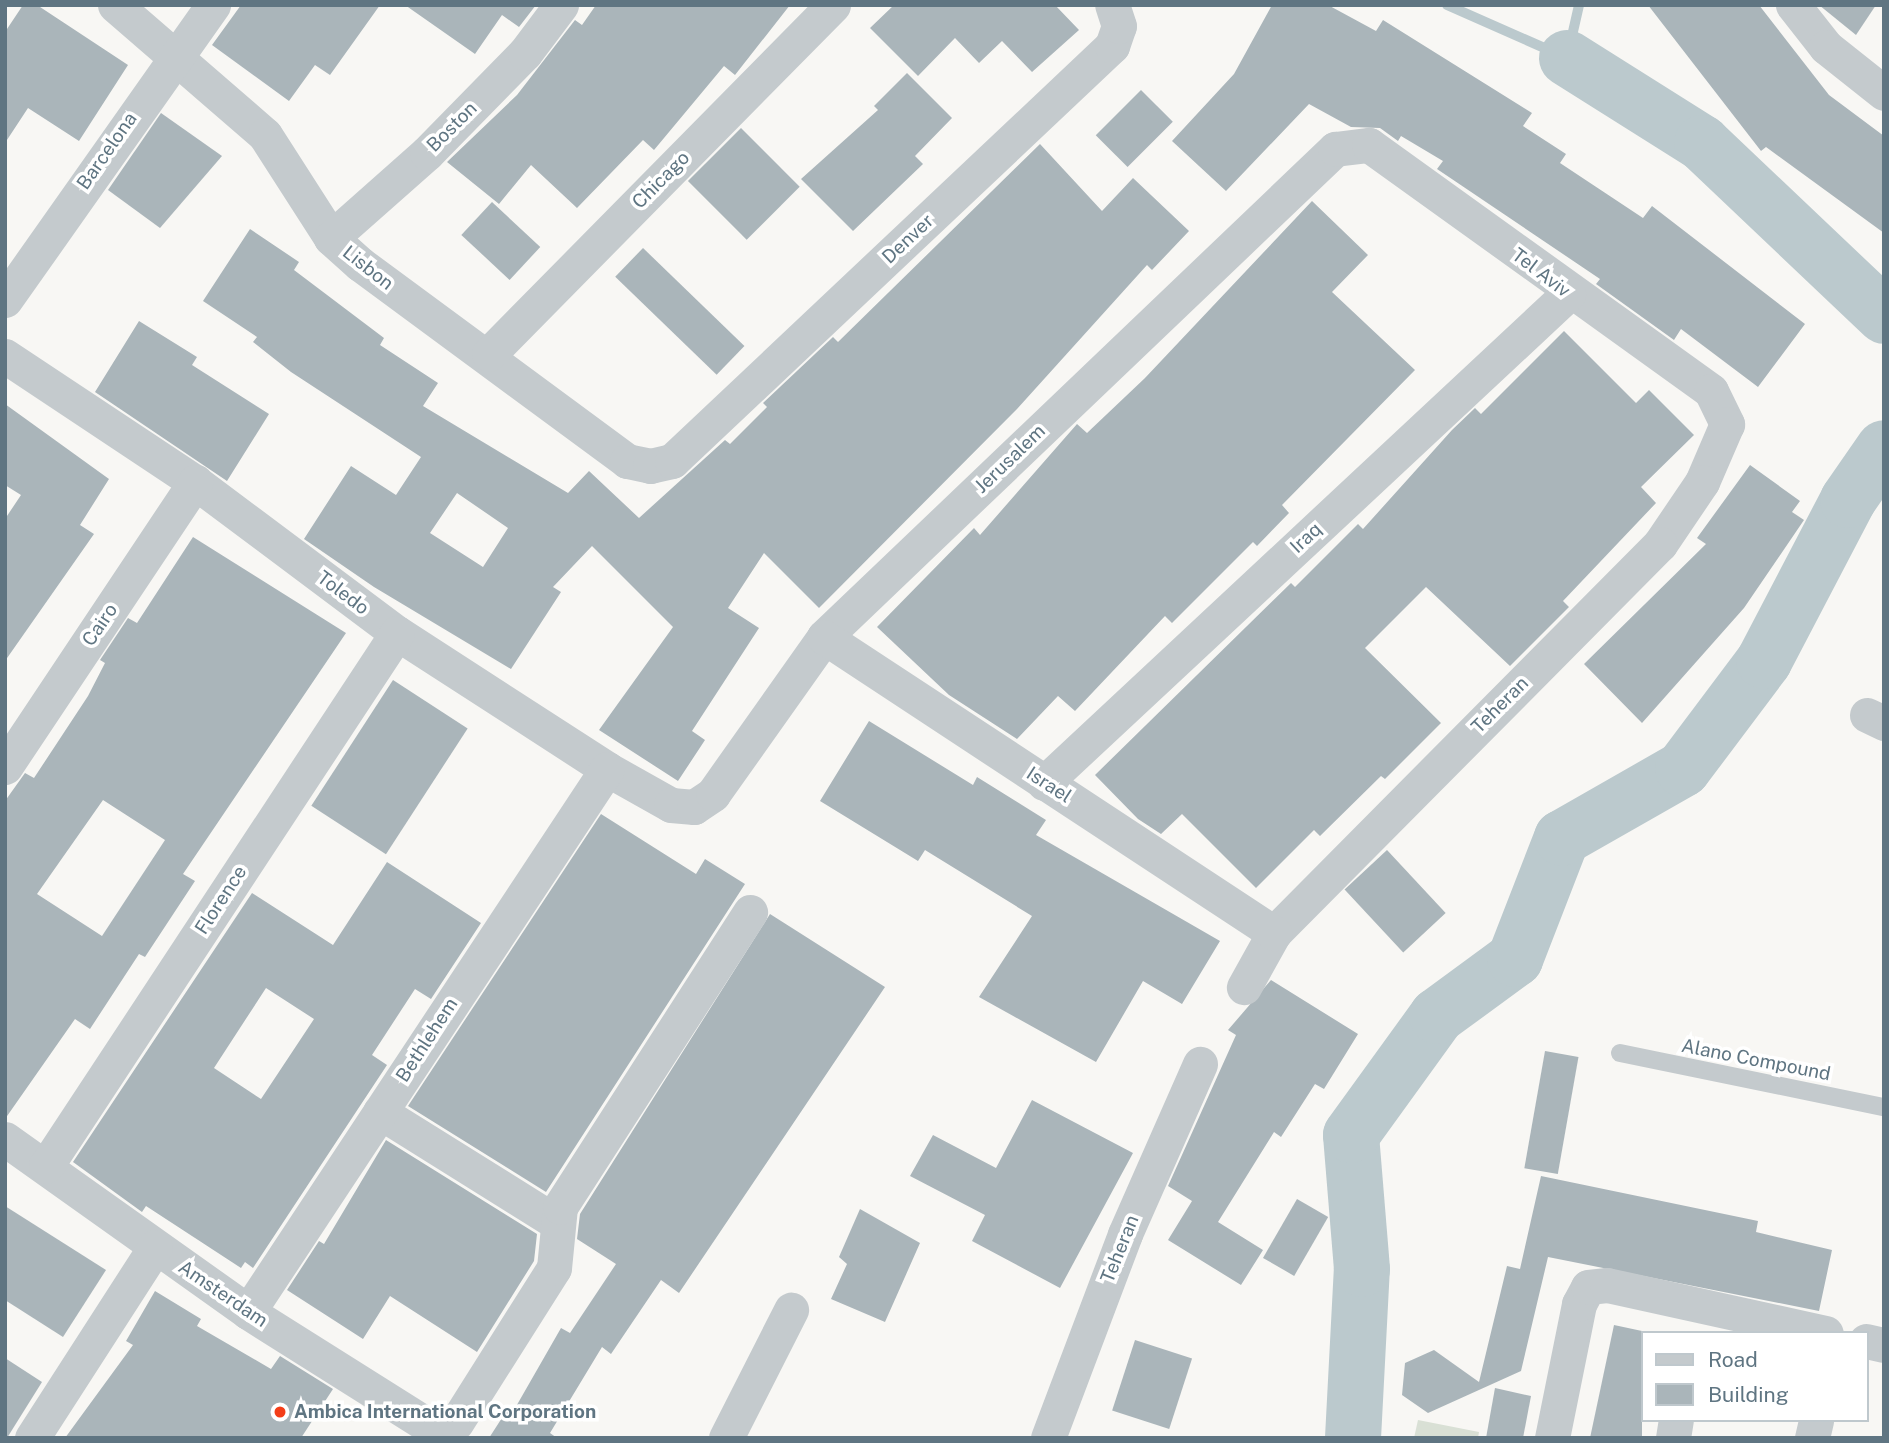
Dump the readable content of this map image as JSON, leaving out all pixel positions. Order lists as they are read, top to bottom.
{
  "streets": {
    "street": [
      "Boston",
      "Barcelona",
      "Chicago",
      "Denver",
      "Lisbon",
      "Tel Aviv",
      "Jerusalem",
      "Iraq",
      "Toledo",
      "Cairo",
      "Teheran",
      "Israel",
      "Florence",
      "Bethlehem",
      "Amsterdam"
    ],
    "lane": ["Alano Compound"]
  },
  "crossings": [
    ["Boston", "Lisbon"],
    ["Barcelona", "Lisbon"],
    ["Chicago", "Lisbon"],
    ["Denver", "Lisbon"],
    ["Tel Aviv", "Jerusalem"],
    ["Tel Aviv", "Iraq"],
    ["Tel Aviv", "Teheran"],
    ["Jerusalem", "Toledo"],
    ["Jerusalem", "Israel"],
    ["Iraq", "Israel"],
    ["Toledo", "Cairo"],
    ["Toledo", "Florence"],
    ["Toledo", "Bethlehem"],
    ["Teheran", "Israel"],
    ["Florence", "Amsterdam"],
    ["Bethlehem", "Amsterdam"]
  ],
  "places": ["Ambica International Corporation"],
  "legend": ["Road", "Building"]
}
